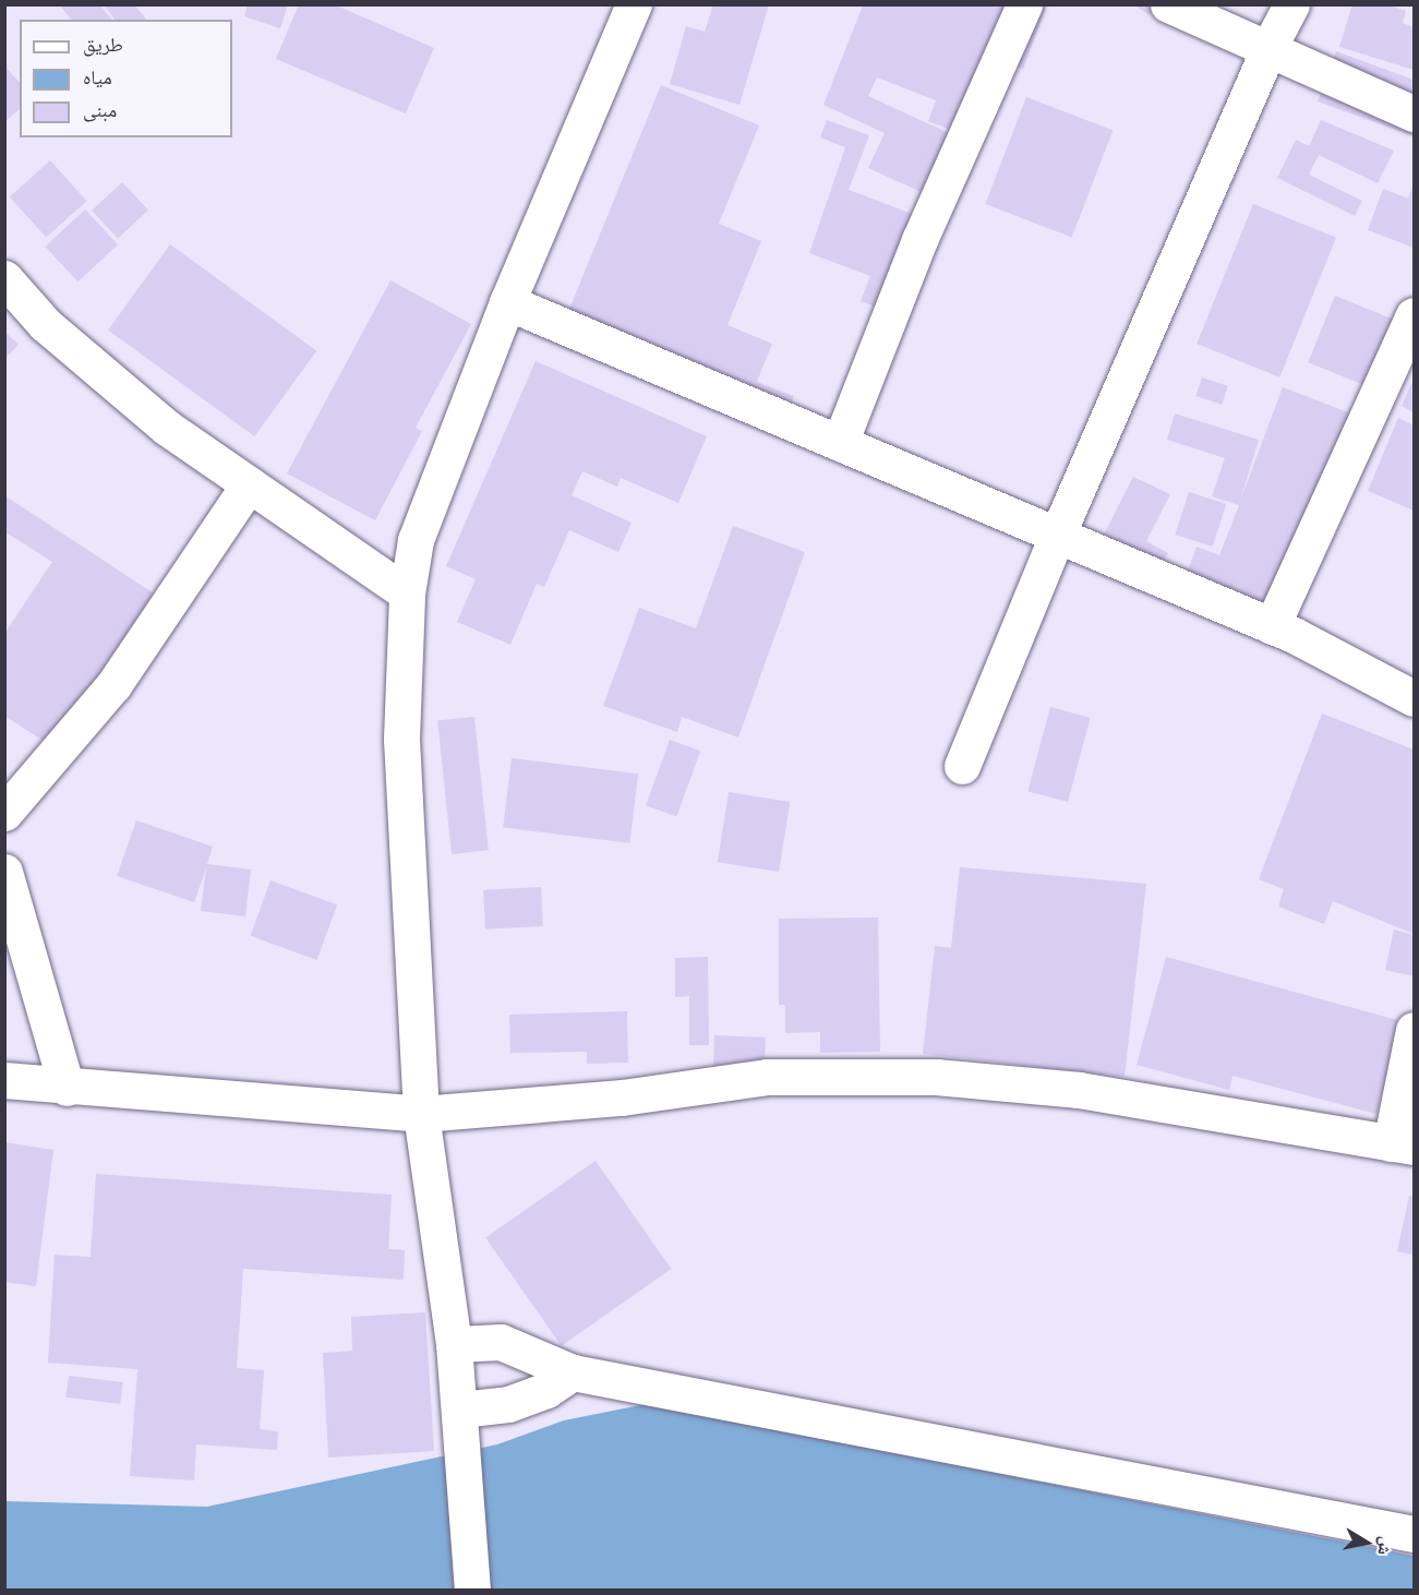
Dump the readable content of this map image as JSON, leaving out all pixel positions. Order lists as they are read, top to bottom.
{
  "legend": ["طريق", "مياه", "مبنى"],
  "north": "right"
}
